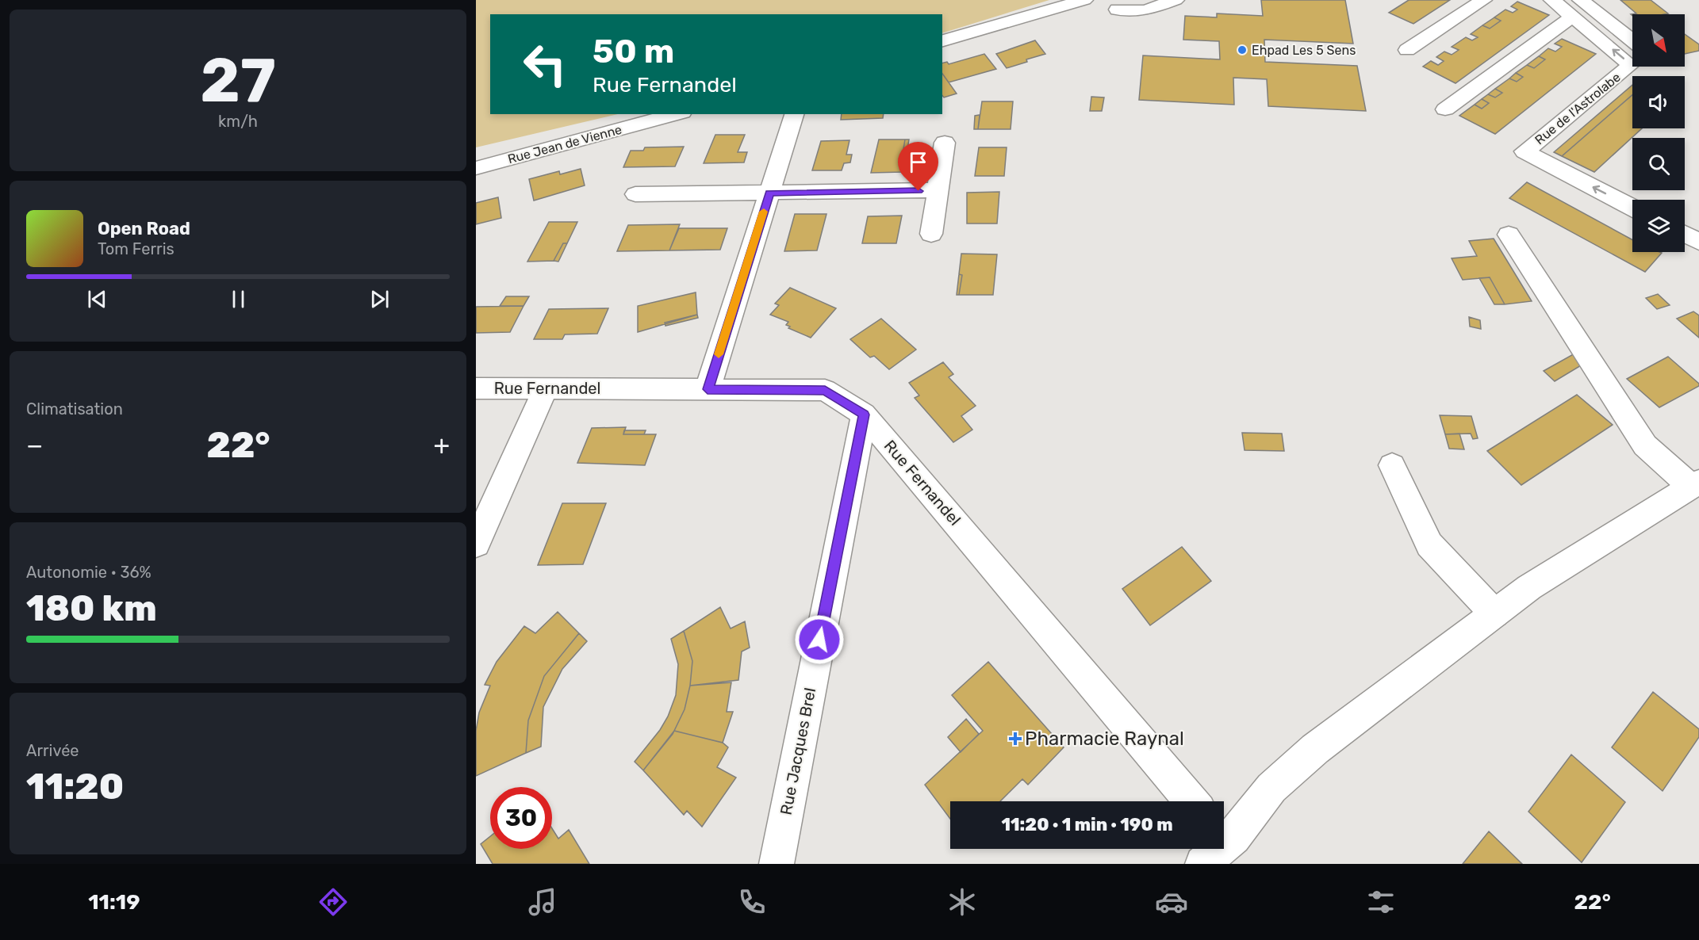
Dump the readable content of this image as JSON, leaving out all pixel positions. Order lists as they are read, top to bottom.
{
  "streets": {
    "street": [
      "Rue de l'Astrolabe",
      "Rue Jean de Vienne",
      "Rue Fernandel",
      "Rue Jacques Brel"
    ]
  },
  "crossings": [
    ["Rue Fernandel", "Rue Jacques Brel"]
  ],
  "places": {
    "other": ["Ehpad Les 5 Sens"],
    "health": ["Pharmacie Raynal"]
  },
  "north": "bottom right",
  "page": {
    "tile": [
      ["27", "km/h"],
      "Climatisation",
      ["Autonomie · 36%", "180 km"],
      ["Arrivée", "11:20"]
    ],
    "turn": ["50 m", "Rue Fernandel"],
    "song": ["Open Road", "Tom Ferris"],
    "heat": ["−", "22°", "+"],
    "limit": "30",
    "trip": "11:20 · 1 min · 190 m",
    "tabs": ["11:19", "22°"]
  }
}
